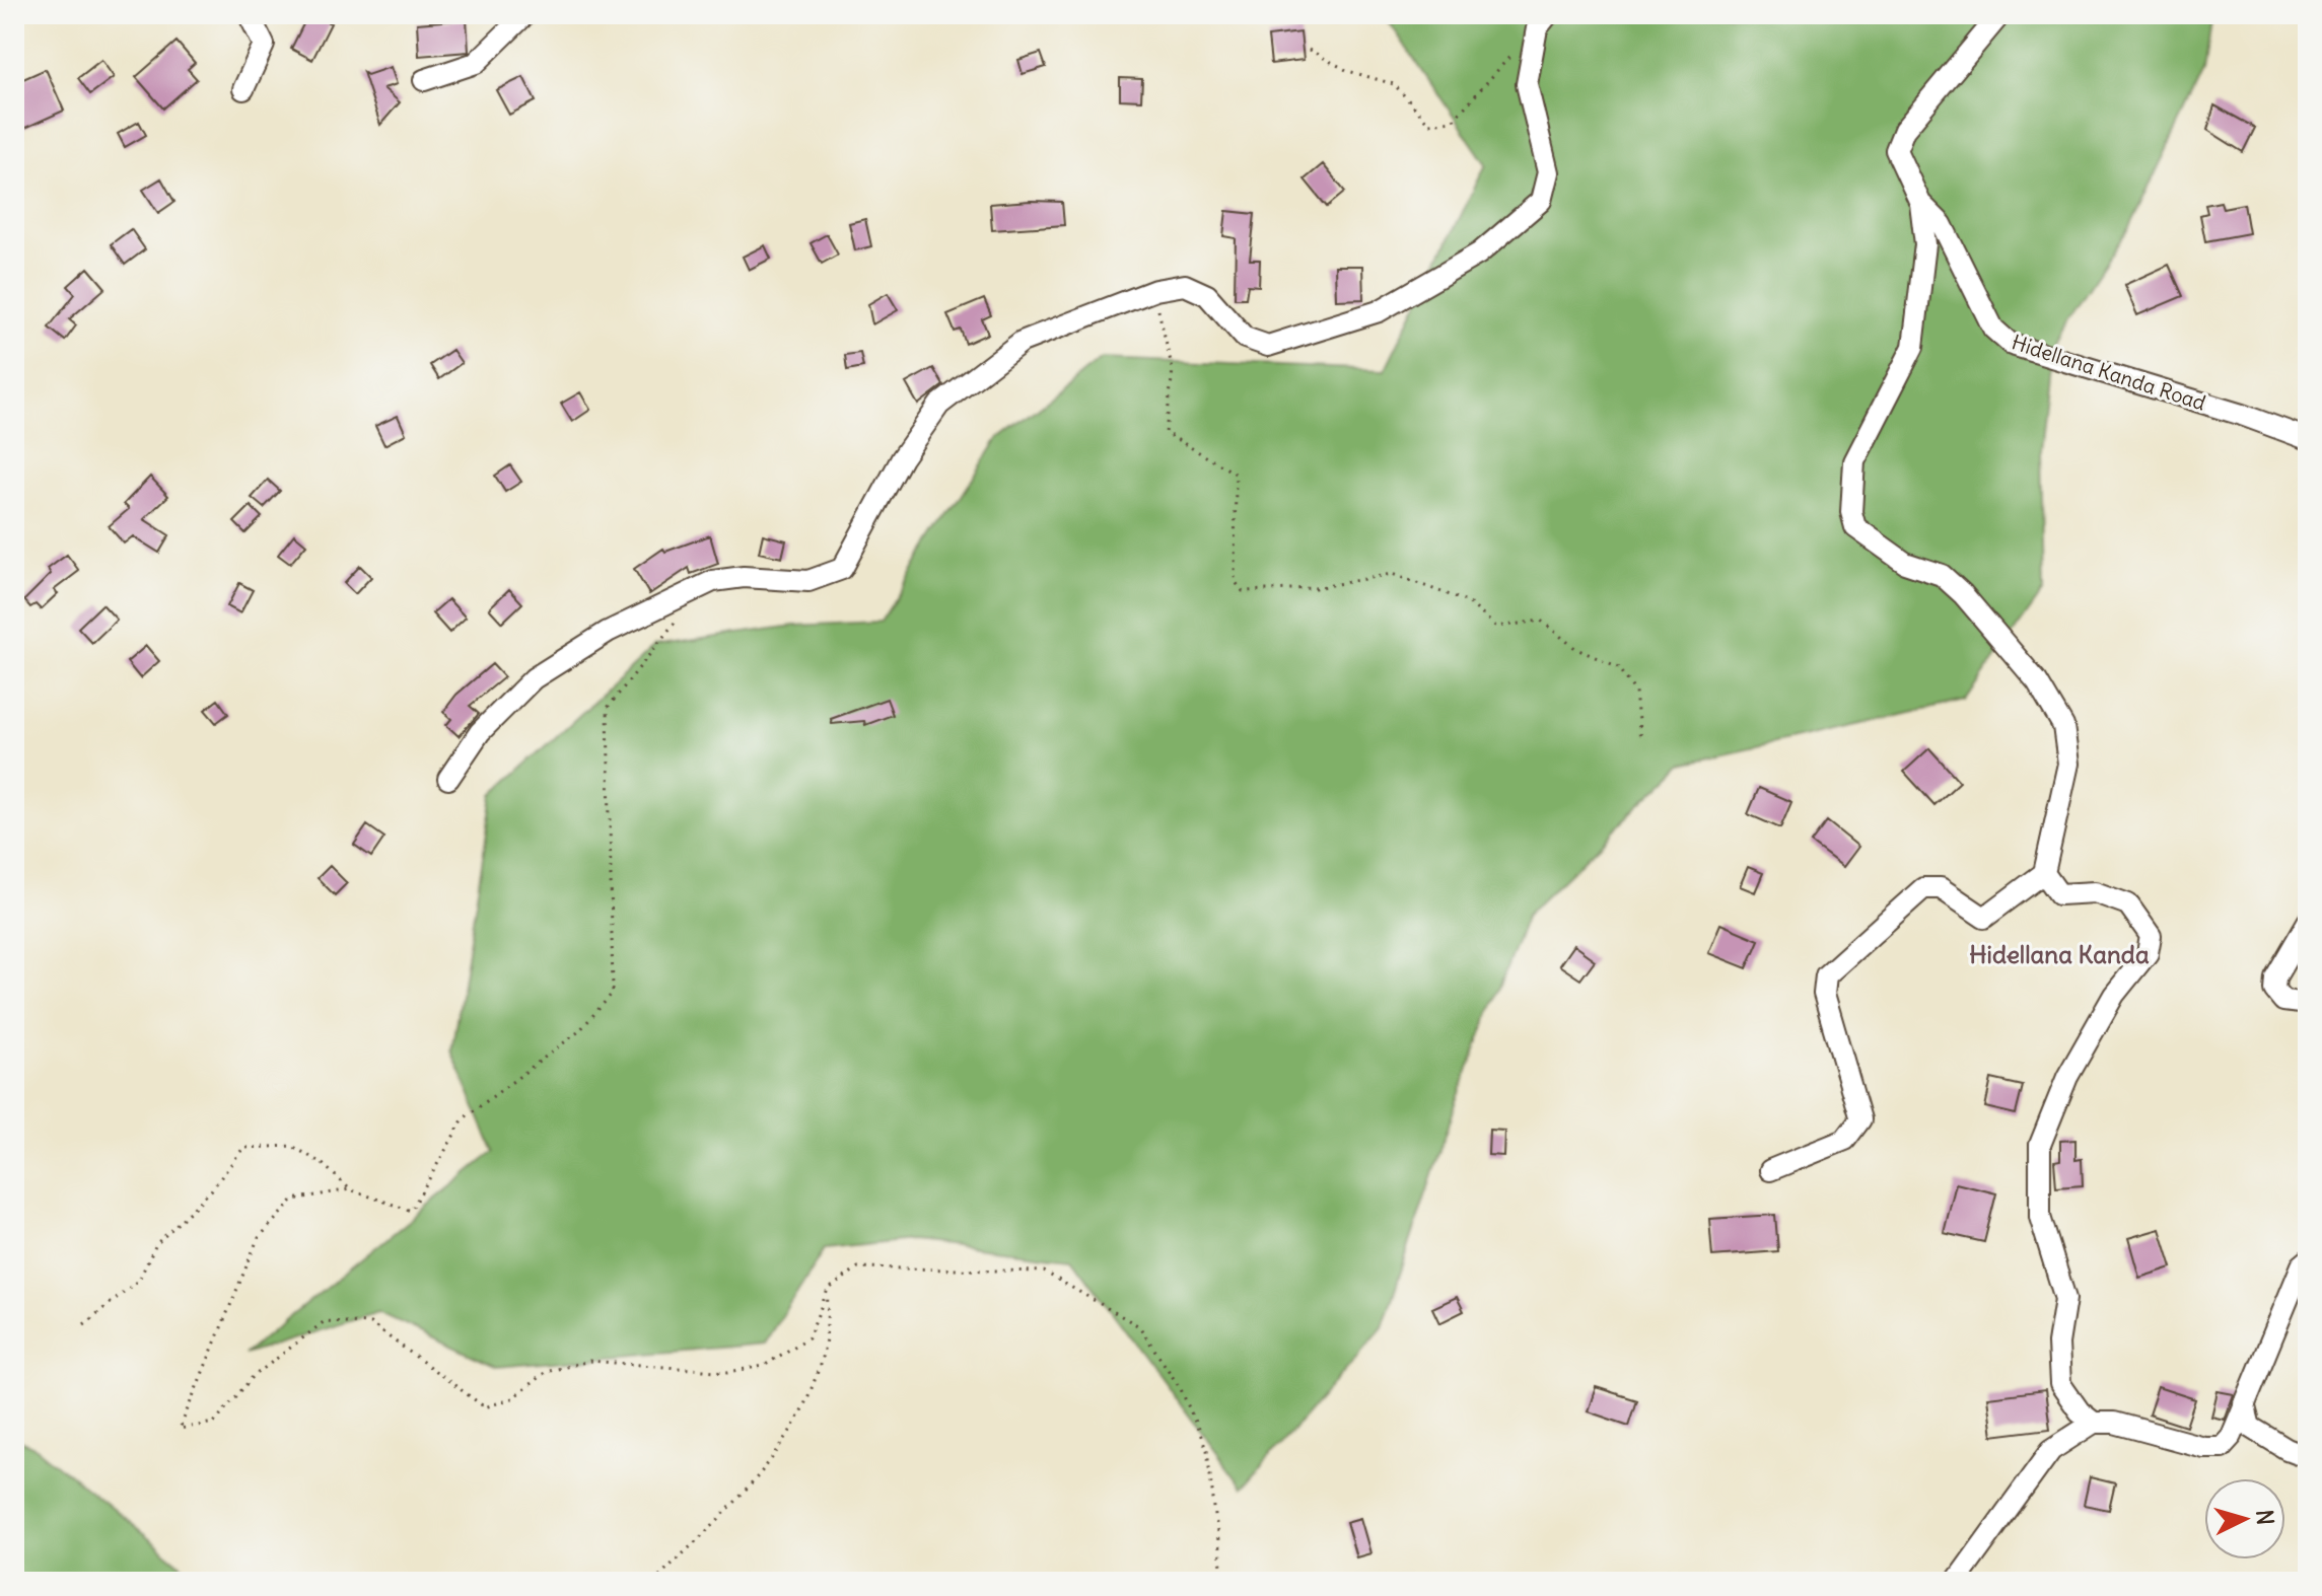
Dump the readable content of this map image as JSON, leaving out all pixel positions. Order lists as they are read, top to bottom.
{
  "streets": {
    "street": ["Hidellana Kanda Road"]
  },
  "districts": ["Hidellana Kanda"],
  "north": "right"
}
